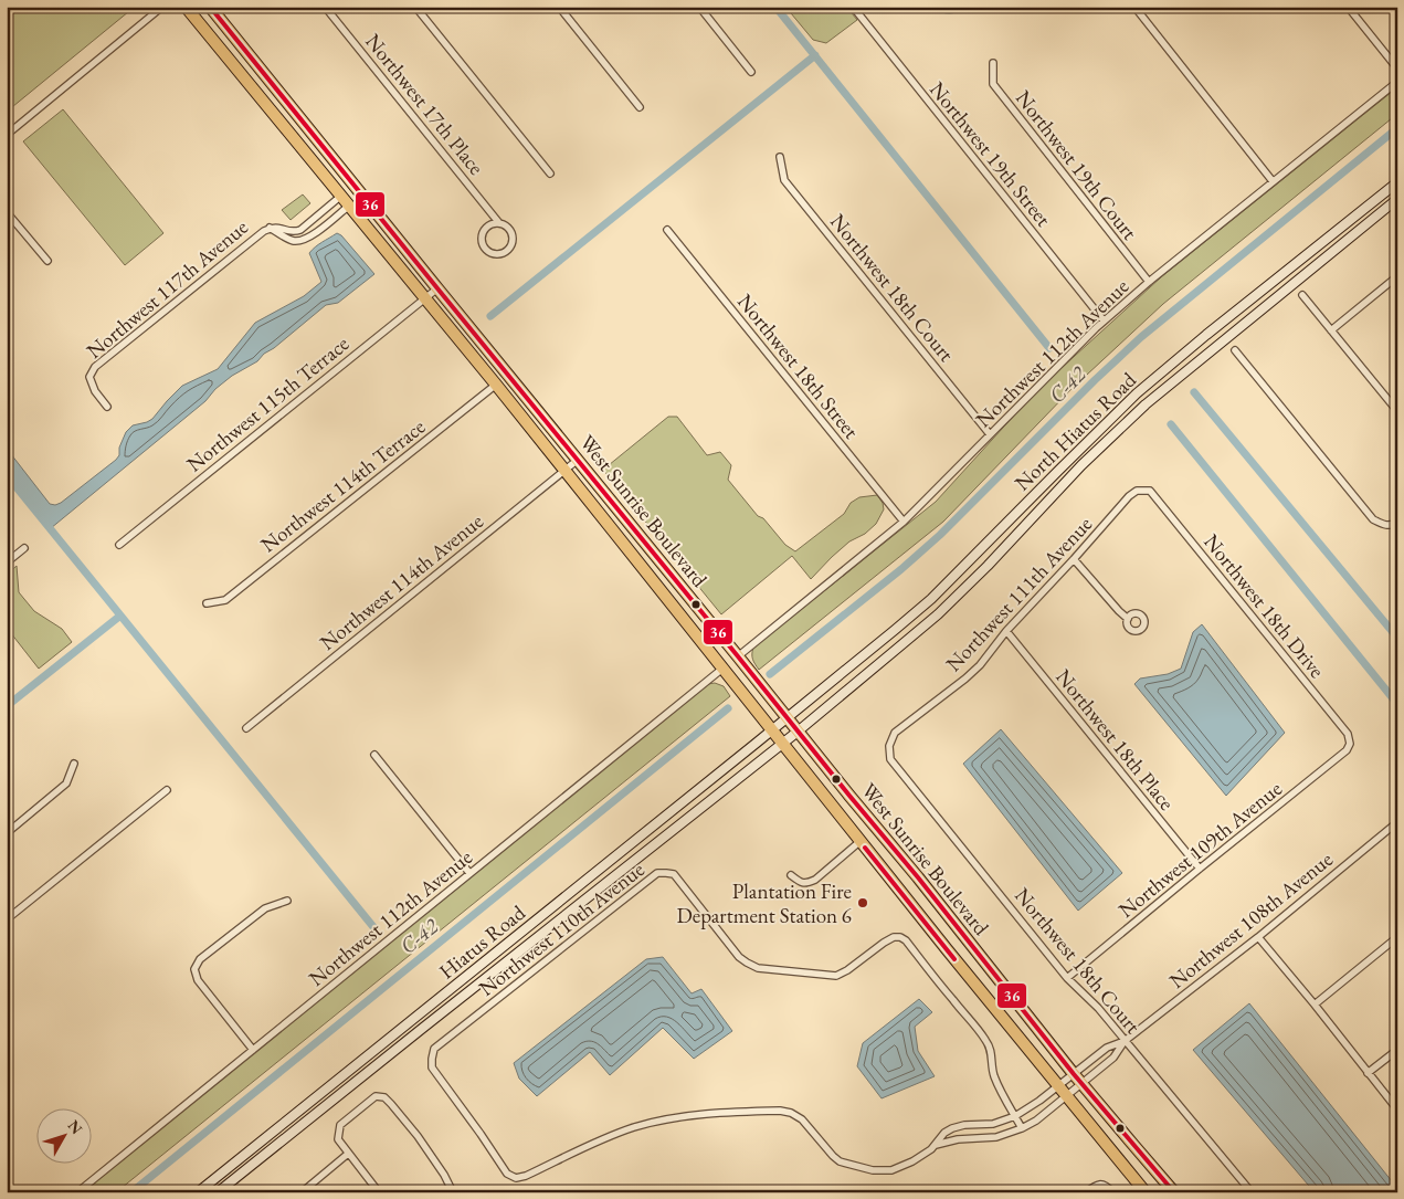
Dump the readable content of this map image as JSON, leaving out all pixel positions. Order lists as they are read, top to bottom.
{
  "streets": {
    "highway": ["West Sunrise Boulevard"],
    "main road": ["North Hiatus Road", "Hiatus Road"],
    "street": [
      "Northwest 17th Place",
      "Northwest 19th Street",
      "Northwest 19th Court",
      "Northwest 18th Court",
      "Northwest 117th Avenue",
      "Northwest 112th Avenue",
      "Northwest 18th Street",
      "Northwest 115th Terrace",
      "Northwest 114th Terrace",
      "Northwest 114th Avenue",
      "Northwest 111th Avenue",
      "Northwest 18th Drive",
      "Northwest 18th Place",
      "Northwest 109th Avenue",
      "Northwest 108th Avenue",
      "Northwest 110th Avenue"
    ]
  },
  "crossings": [
    ["Northwest 19th Street", "Northwest 112th Avenue"],
    ["Northwest 19th Court", "Northwest 112th Avenue"],
    ["Northwest 18th Court", "Northwest 112th Avenue"],
    ["Northwest 18th Court", "Northwest 111th Avenue"],
    ["Northwest 18th Court", "Northwest 109th Avenue"],
    ["Northwest 18th Court", "Northwest 108th Avenue"],
    ["Northwest 117th Avenue", "West Sunrise Boulevard"],
    ["Northwest 112th Avenue", "Northwest 18th Street"],
    ["Northwest 112th Avenue", "West Sunrise Boulevard"],
    ["Northwest 115th Terrace", "West Sunrise Boulevard"],
    ["North Hiatus Road", "West Sunrise Boulevard"],
    ["North Hiatus Road", "Hiatus Road"],
    ["Northwest 114th Terrace", "West Sunrise Boulevard"],
    ["West Sunrise Boulevard", "Northwest 114th Avenue"],
    ["West Sunrise Boulevard", "Northwest 108th Avenue"],
    ["West Sunrise Boulevard", "Hiatus Road"],
    ["Northwest 111th Avenue", "Northwest 18th Drive"],
    ["Northwest 111th Avenue", "Northwest 18th Place"],
    ["Northwest 18th Drive", "Northwest 109th Avenue"],
    ["Northwest 18th Place", "Northwest 109th Avenue"],
    ["Northwest 108th Avenue", "Northwest 110th Avenue"]
  ],
  "water": ["C-42"],
  "places": ["Plantation Fire Department Station 6"],
  "lines": ["transit line 36"],
  "north": "top right"
}
